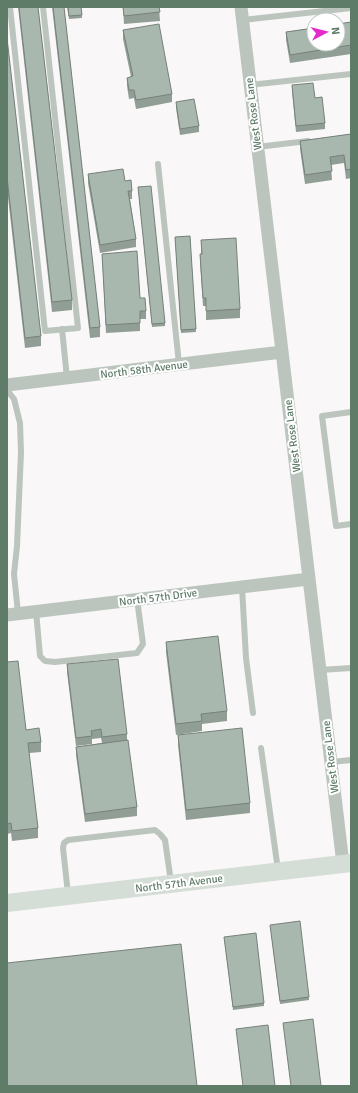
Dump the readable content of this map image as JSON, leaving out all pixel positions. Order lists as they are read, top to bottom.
{
  "streets": {
    "street": [
      "West Rose Lane",
      "North 58th Avenue",
      "North 57th Drive",
      "North 57th Avenue"
    ]
  },
  "crossings": [
    ["West Rose Lane", "North 58th Avenue"],
    ["West Rose Lane", "North 57th Drive"],
    ["West Rose Lane", "North 57th Avenue"]
  ],
  "north": "right"
}
